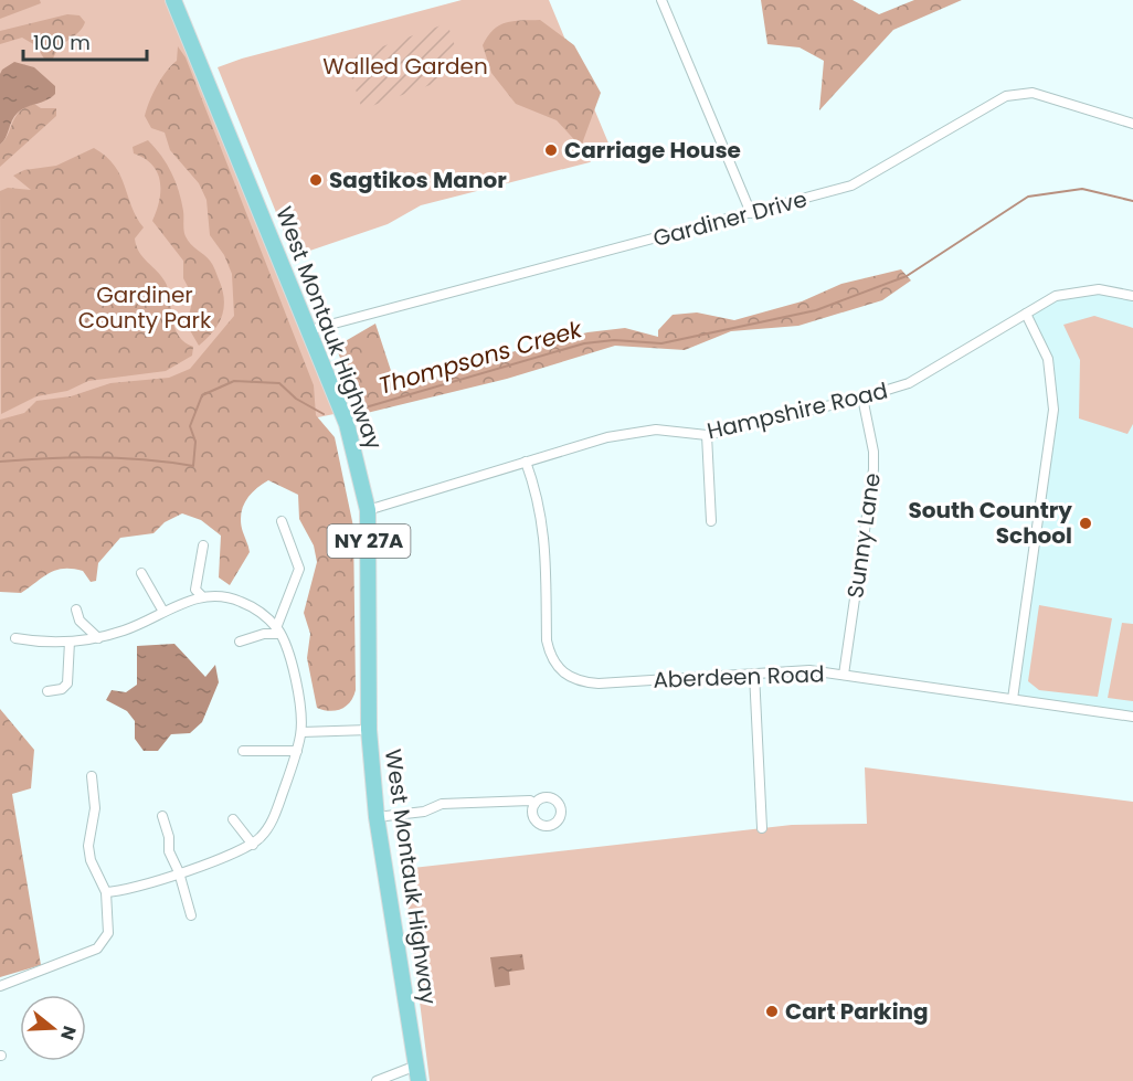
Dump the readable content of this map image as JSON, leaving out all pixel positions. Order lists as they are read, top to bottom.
{
  "streets": {
    "main road": ["West Montauk Highway", "NY 27A"],
    "street": [
      "Gardiner Drive",
      "Hampshire Road",
      "Sunny Lane",
      "Aberdeen Road"
    ]
  },
  "crossings": [
    ["Gardiner Drive", "West Montauk Highway"],
    ["West Montauk Highway", "Hampshire Road"],
    ["Hampshire Road", "Sunny Lane"],
    ["Hampshire Road", "Aberdeen Road"],
    ["Sunny Lane", "Aberdeen Road"]
  ],
  "water": ["Thompsons Creek"],
  "parks": ["Walled Garden", "Gardiner County Park"],
  "places": [
    "Carriage House",
    "Sagtikos Manor",
    "South Country School",
    "Cart Parking"
  ],
  "scale_bar": "100 m",
  "north": "right"
}
